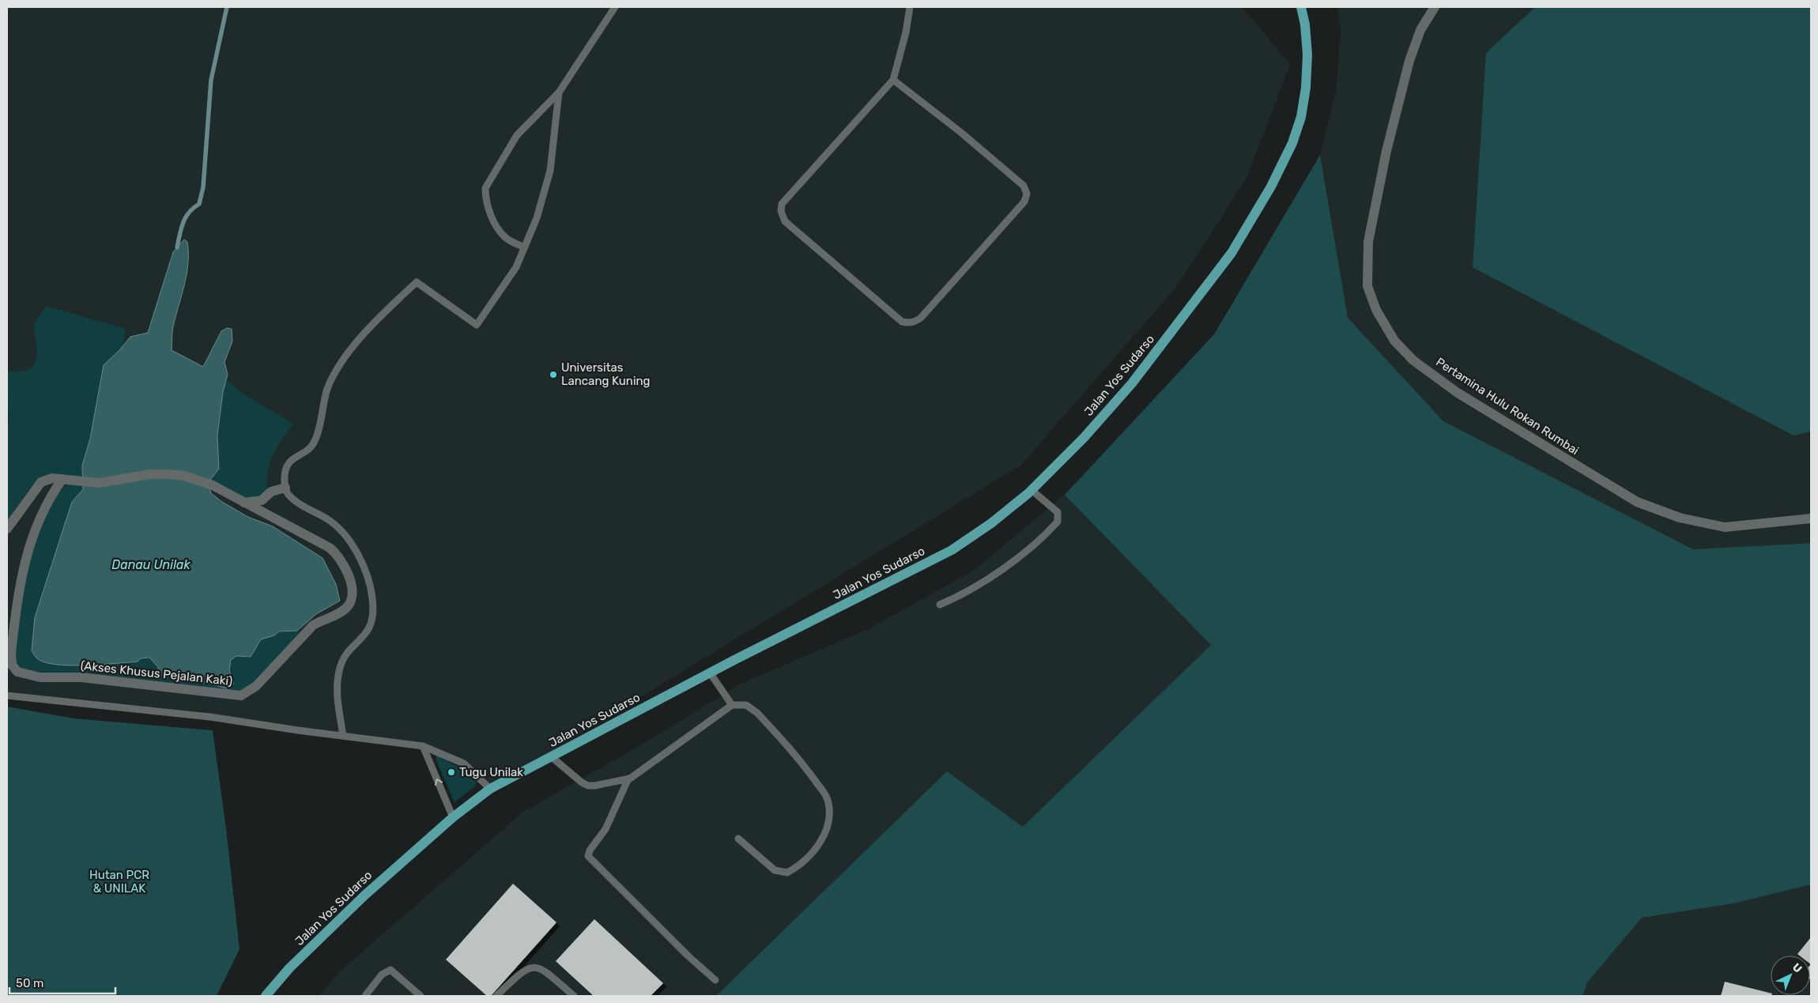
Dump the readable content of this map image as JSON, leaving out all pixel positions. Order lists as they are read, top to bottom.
{
  "streets": {
    "main road": ["Jalan Yos Sudarso"],
    "street": ["Pertamina Hulu Rokan Rumbai", "(Akses Khusus Pejalan Kaki)"]
  },
  "water": ["Danau Unilak"],
  "parks": ["Hutan PCR & UNILAK"],
  "places": ["Universitas Lancang Kuning", "Tugu Unilak"],
  "scale_bar": "50 m",
  "north": "top right"
}
